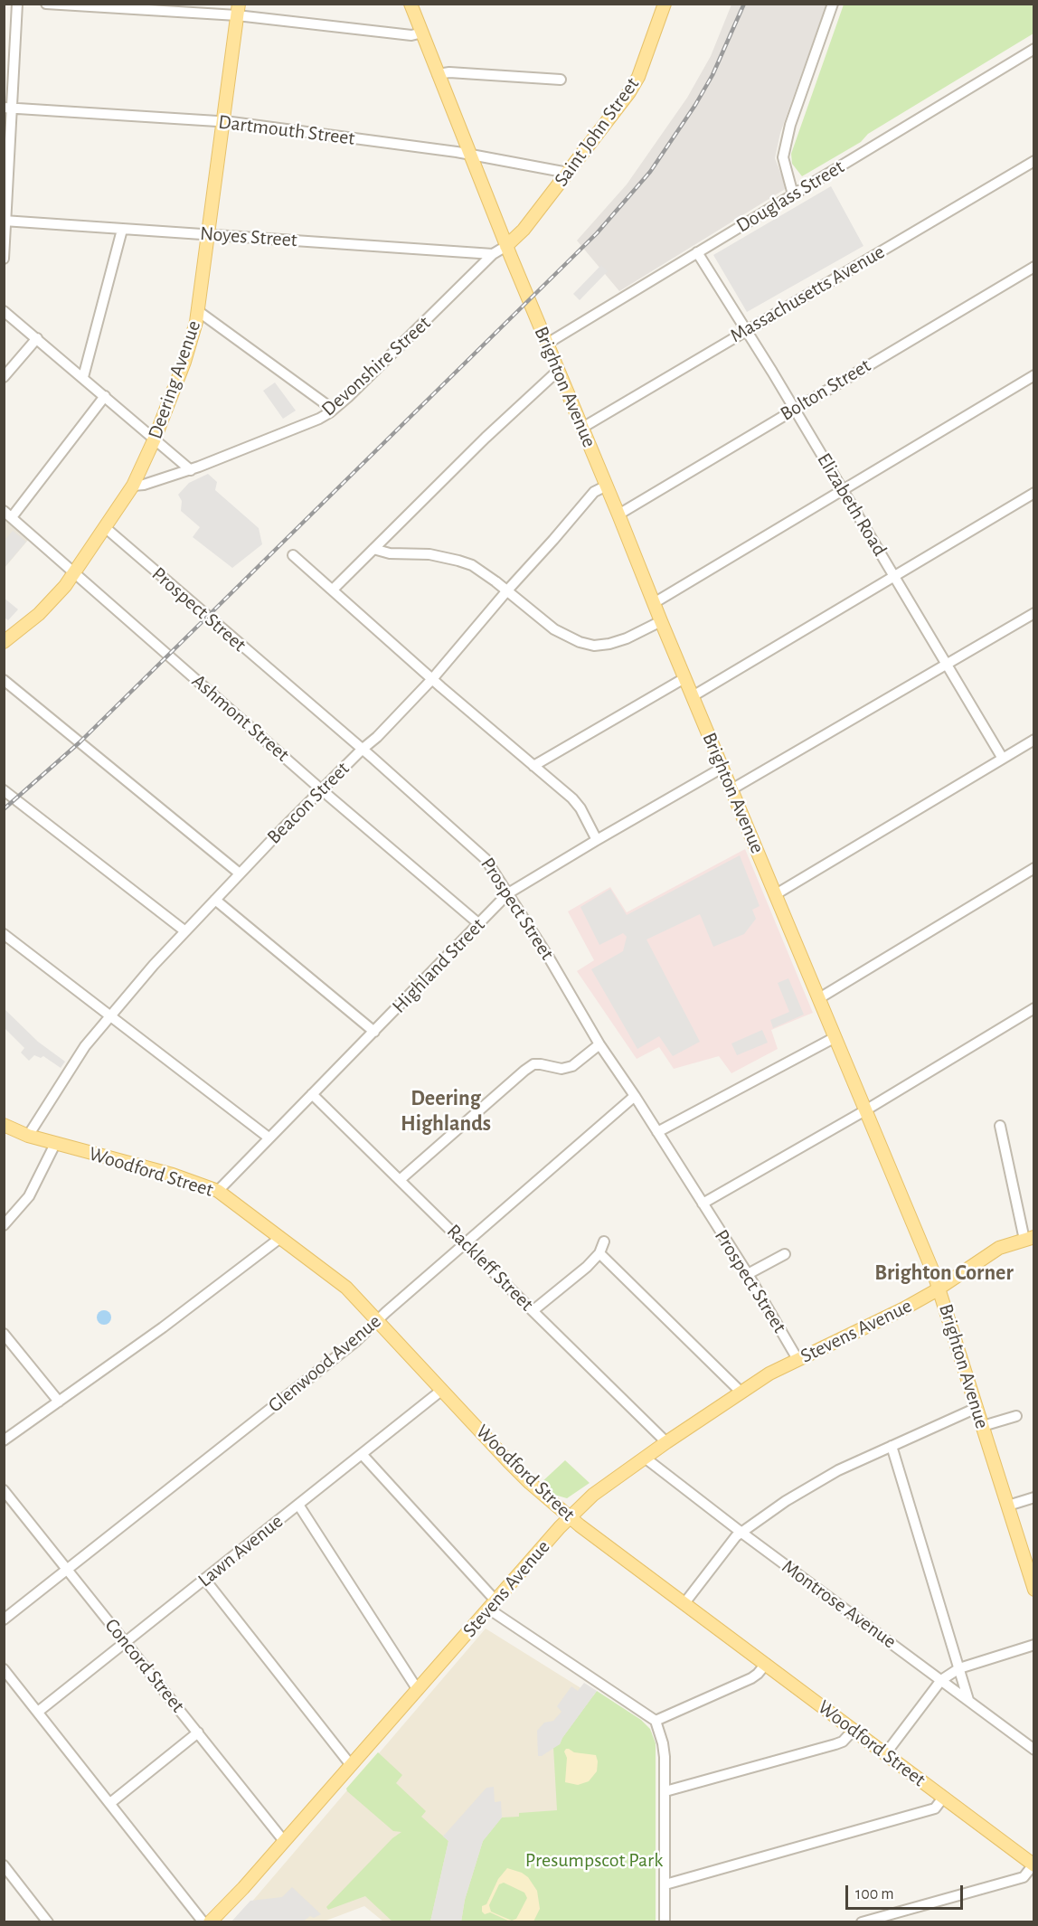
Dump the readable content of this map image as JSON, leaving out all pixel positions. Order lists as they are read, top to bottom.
{
  "streets": {
    "main road": [
      "Saint John Street",
      "Deering Avenue",
      "Brighton Avenue",
      "Woodford Street",
      "Stevens Avenue"
    ],
    "street": [
      "Dartmouth Street",
      "Douglass Street",
      "Noyes Street",
      "Massachusetts Avenue",
      "Devonshire Street",
      "Bolton Street",
      "Elizabeth Road",
      "Prospect Street",
      "Ashmont Street",
      "Beacon Street",
      "Highland Street",
      "Rackleff Street",
      "Glenwood Avenue",
      "Lawn Avenue",
      "Montrose Avenue",
      "Concord Street"
    ]
  },
  "crossings": [
    ["Dartmouth Street", "Saint John Street"],
    ["Dartmouth Street", "Deering Avenue"],
    ["Dartmouth Street", "Brighton Avenue"],
    ["Saint John Street", "Devonshire Street"],
    ["Saint John Street", "Brighton Avenue"],
    ["Douglass Street", "Brighton Avenue"],
    ["Douglass Street", "Elizabeth Road"],
    ["Noyes Street", "Devonshire Street"],
    ["Noyes Street", "Deering Avenue"],
    ["Massachusetts Avenue", "Brighton Avenue"],
    ["Massachusetts Avenue", "Elizabeth Road"],
    ["Devonshire Street", "Deering Avenue"],
    ["Devonshire Street", "Brighton Avenue"],
    ["Deering Avenue", "Prospect Street"],
    ["Deering Avenue", "Ashmont Street"],
    ["Brighton Avenue", "Bolton Street"],
    ["Brighton Avenue", "Beacon Street"],
    ["Brighton Avenue", "Highland Street"],
    ["Brighton Avenue", "Stevens Avenue"],
    ["Bolton Street", "Elizabeth Road"],
    ["Prospect Street", "Beacon Street"],
    ["Prospect Street", "Highland Street"],
    ["Prospect Street", "Stevens Avenue"],
    ["Prospect Street", "Glenwood Avenue"],
    ["Ashmont Street", "Beacon Street"],
    ["Ashmont Street", "Highland Street"],
    ["Beacon Street", "Woodford Street"],
    ["Highland Street", "Woodford Street"],
    ["Highland Street", "Rackleff Street"],
    ["Woodford Street", "Stevens Avenue"],
    ["Woodford Street", "Glenwood Avenue"],
    ["Woodford Street", "Lawn Avenue"],
    ["Rackleff Street", "Stevens Avenue"],
    ["Rackleff Street", "Glenwood Avenue"],
    ["Stevens Avenue", "Montrose Avenue"],
    ["Stevens Avenue", "Concord Street"],
    ["Glenwood Avenue", "Concord Street"],
    ["Lawn Avenue", "Concord Street"]
  ],
  "districts": ["Deering Highlands", "Brighton Corner"],
  "parks": ["Presumpscot Park"],
  "scale_bar": "100 m"
}
